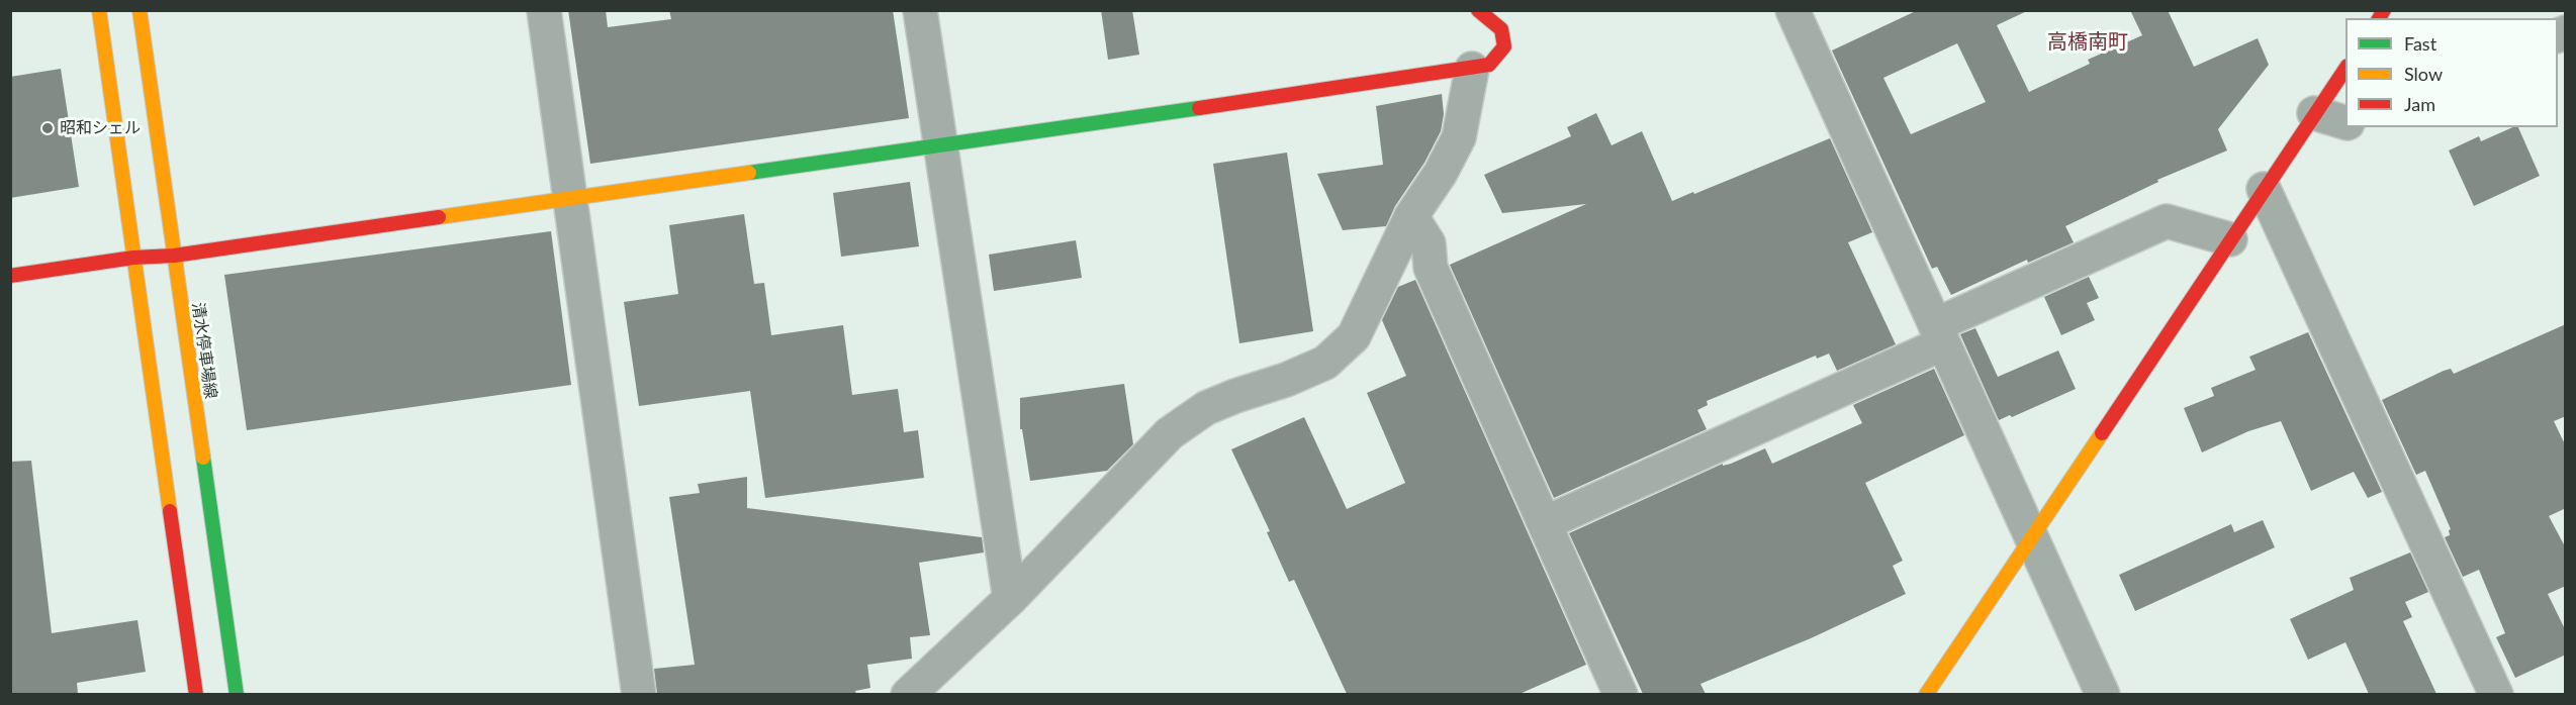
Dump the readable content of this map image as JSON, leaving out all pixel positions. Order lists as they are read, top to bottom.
{
  "streets": {
    "street": ["清水停車場線"]
  },
  "districts": ["高橋南町"],
  "places": ["昭和シェル"],
  "legend": ["Fast", "Slow", "Jam"]
}
